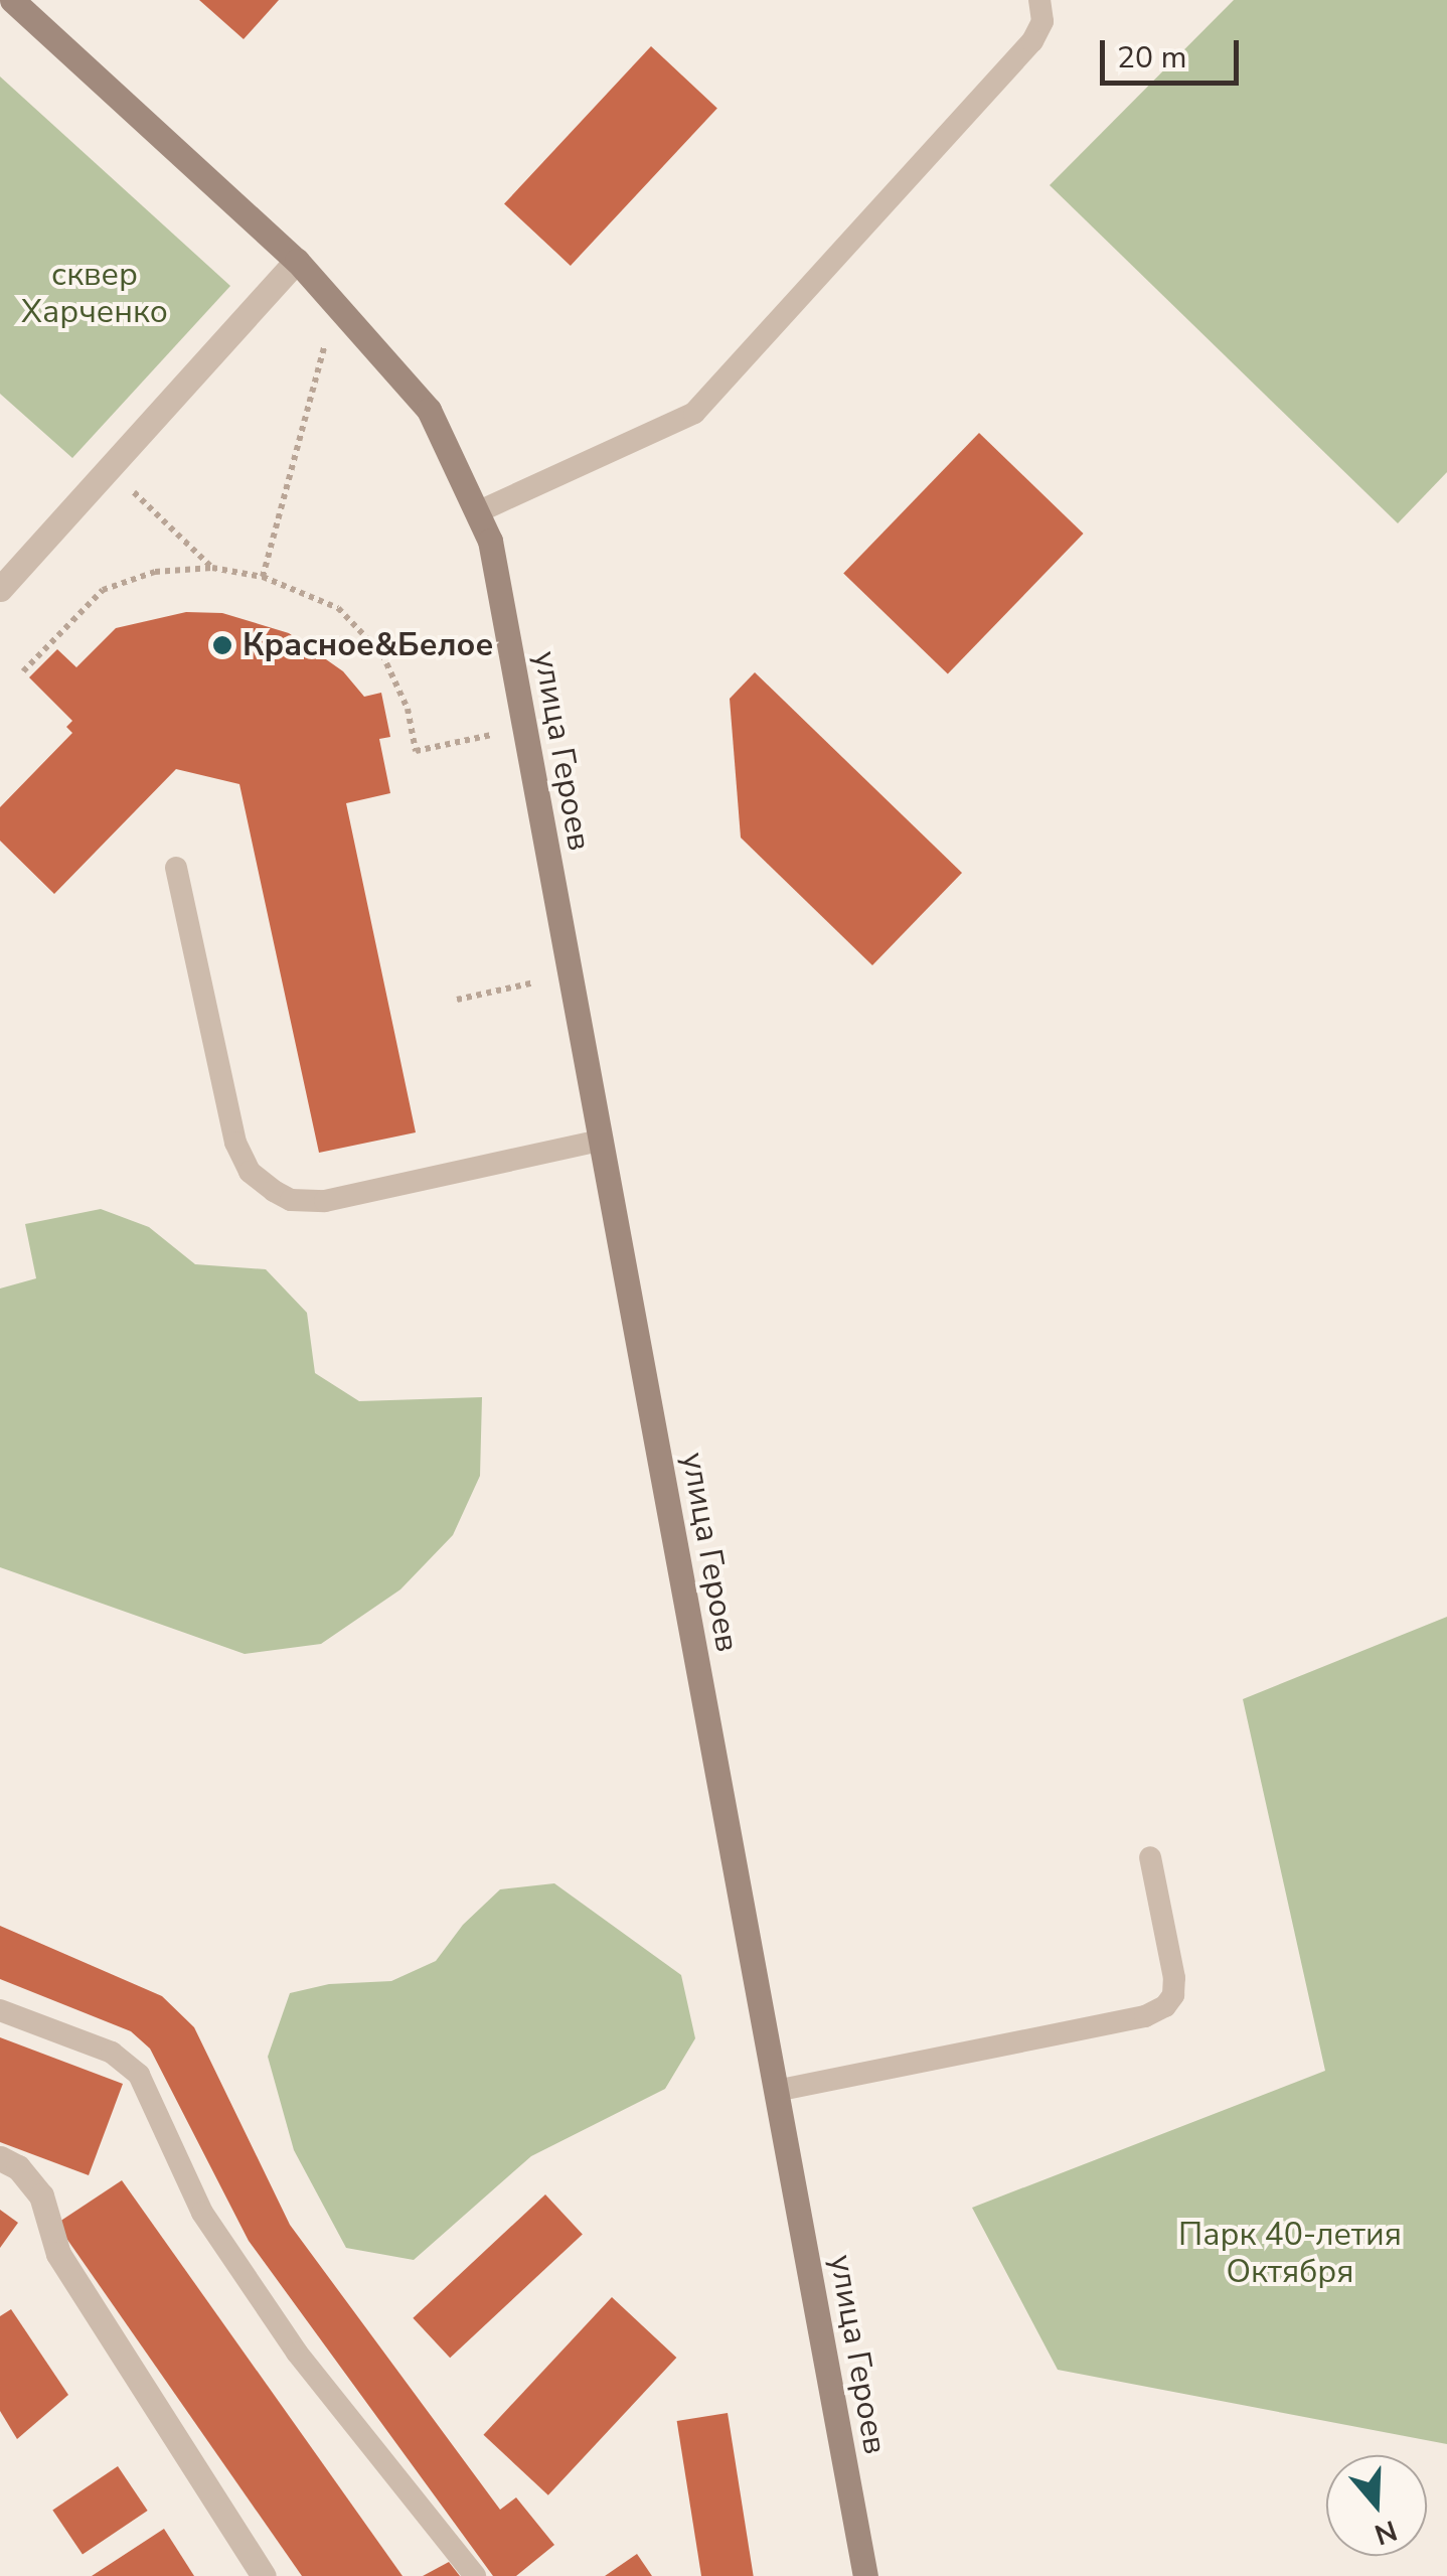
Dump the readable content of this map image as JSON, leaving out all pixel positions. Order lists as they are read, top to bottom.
{
  "streets": {
    "street": ["улица Героев"]
  },
  "parks": ["сквер Харченко", "Парк 40-летия Октября"],
  "places": ["Красное&Белое"],
  "scale_bar": "20 m",
  "north": "bottom"
}
